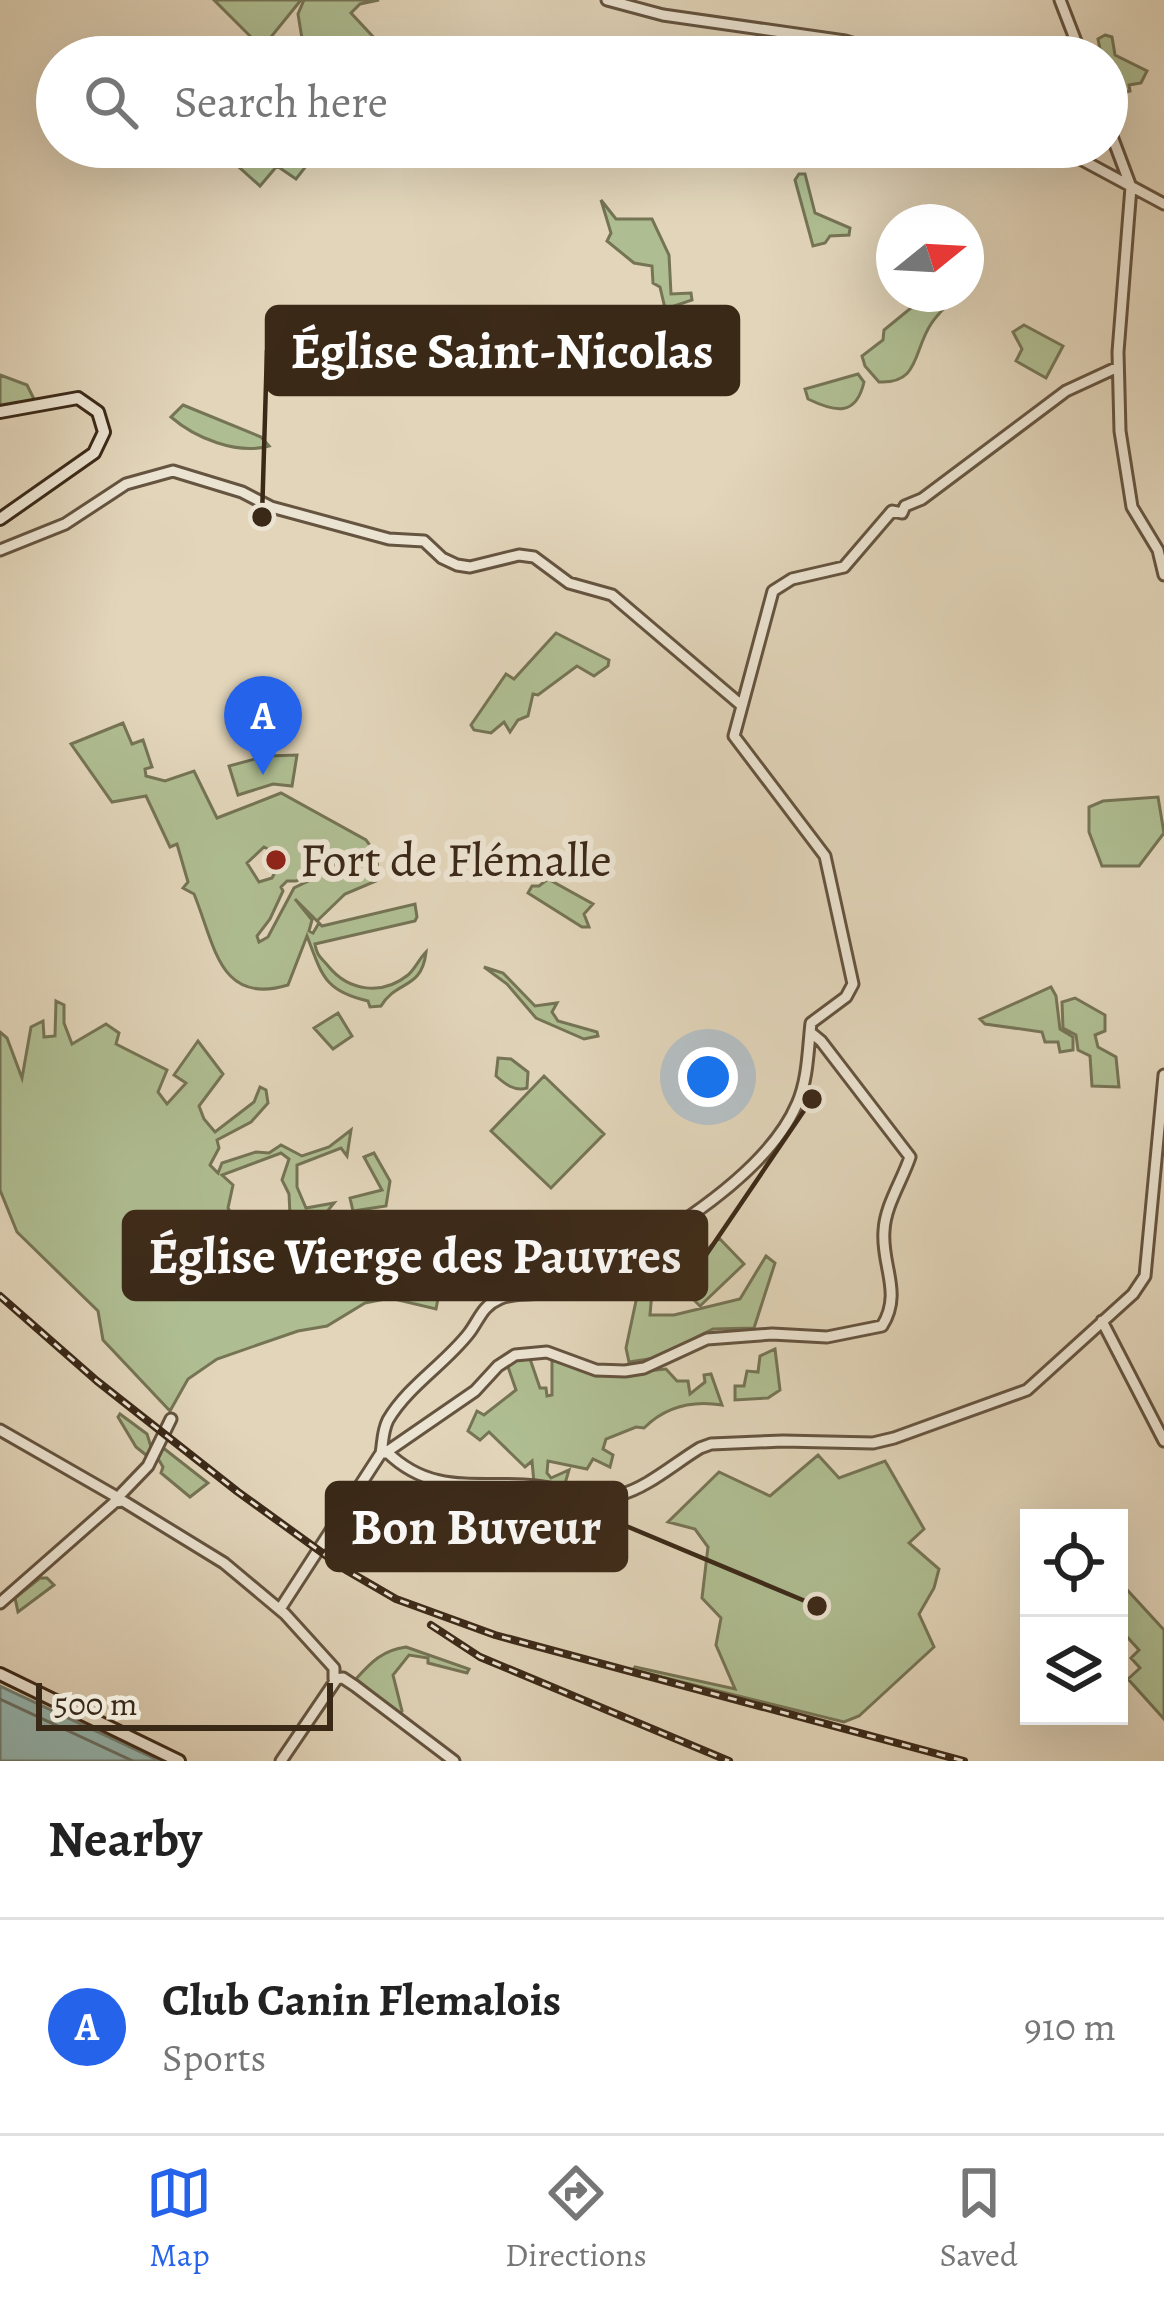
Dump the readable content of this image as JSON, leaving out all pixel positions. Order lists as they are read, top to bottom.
{
  "places": [
    "Église Saint-Nicolas",
    "Fort de Flémalle",
    "Église Vierge des Pauvres",
    "Bon Buveur"
  ],
  "scale_bar": "500 m",
  "north": "right",
  "page": {
    "search": "Search here",
    "pins": "A",
    "scale": "500 m",
    "heading": "Nearby",
    "list": [
      {
        "mark": "A",
        "name": "Club Canin Flemalois",
        "note": "Sports",
        "value": "910 m"
      }
    ],
    "nav": ["Map", "Directions", "Saved"]
  }
}
